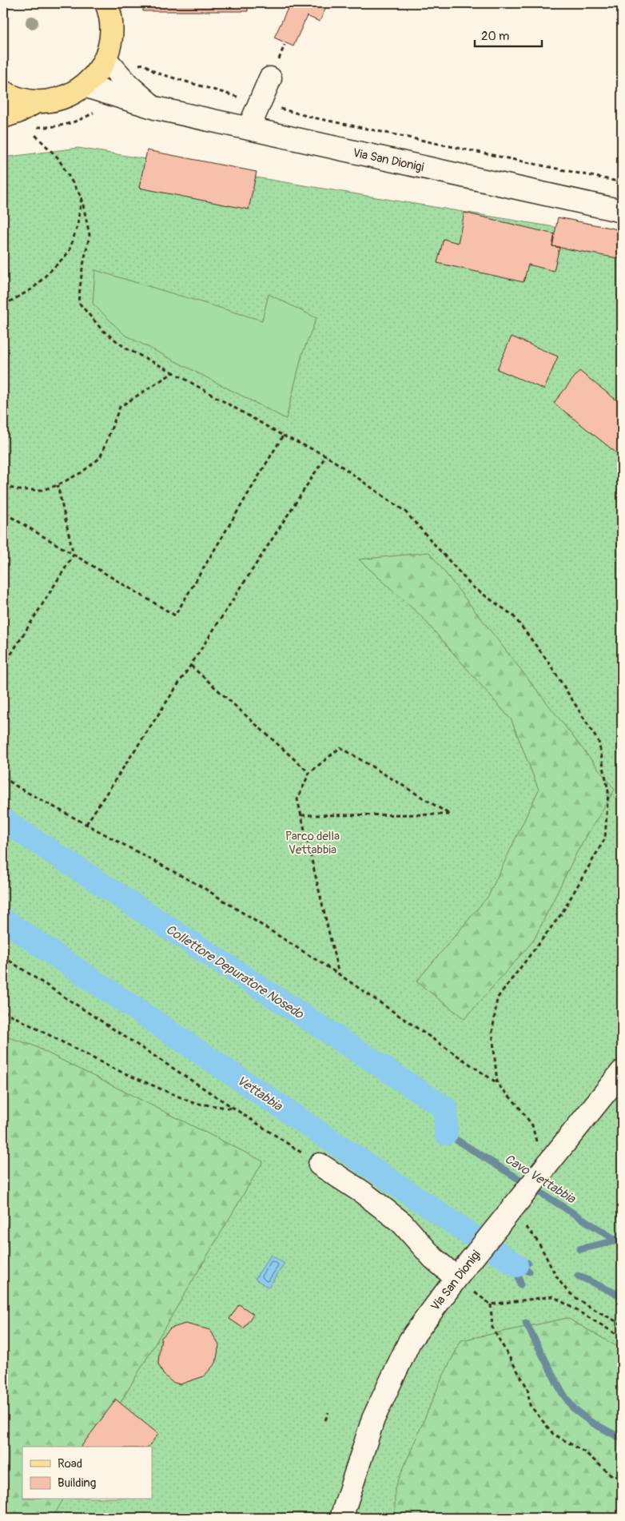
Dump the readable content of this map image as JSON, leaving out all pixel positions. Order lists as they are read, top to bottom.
{
  "streets": {
    "street": ["Via San Dionigi"]
  },
  "water": ["Collettore Depuratore Nosedo", "Vettabbia", "Cavo Vettabbia"],
  "parks": ["Parco della Vettabbia"],
  "legend": ["Road", "Building"],
  "scale_bar": "20 m"
}
